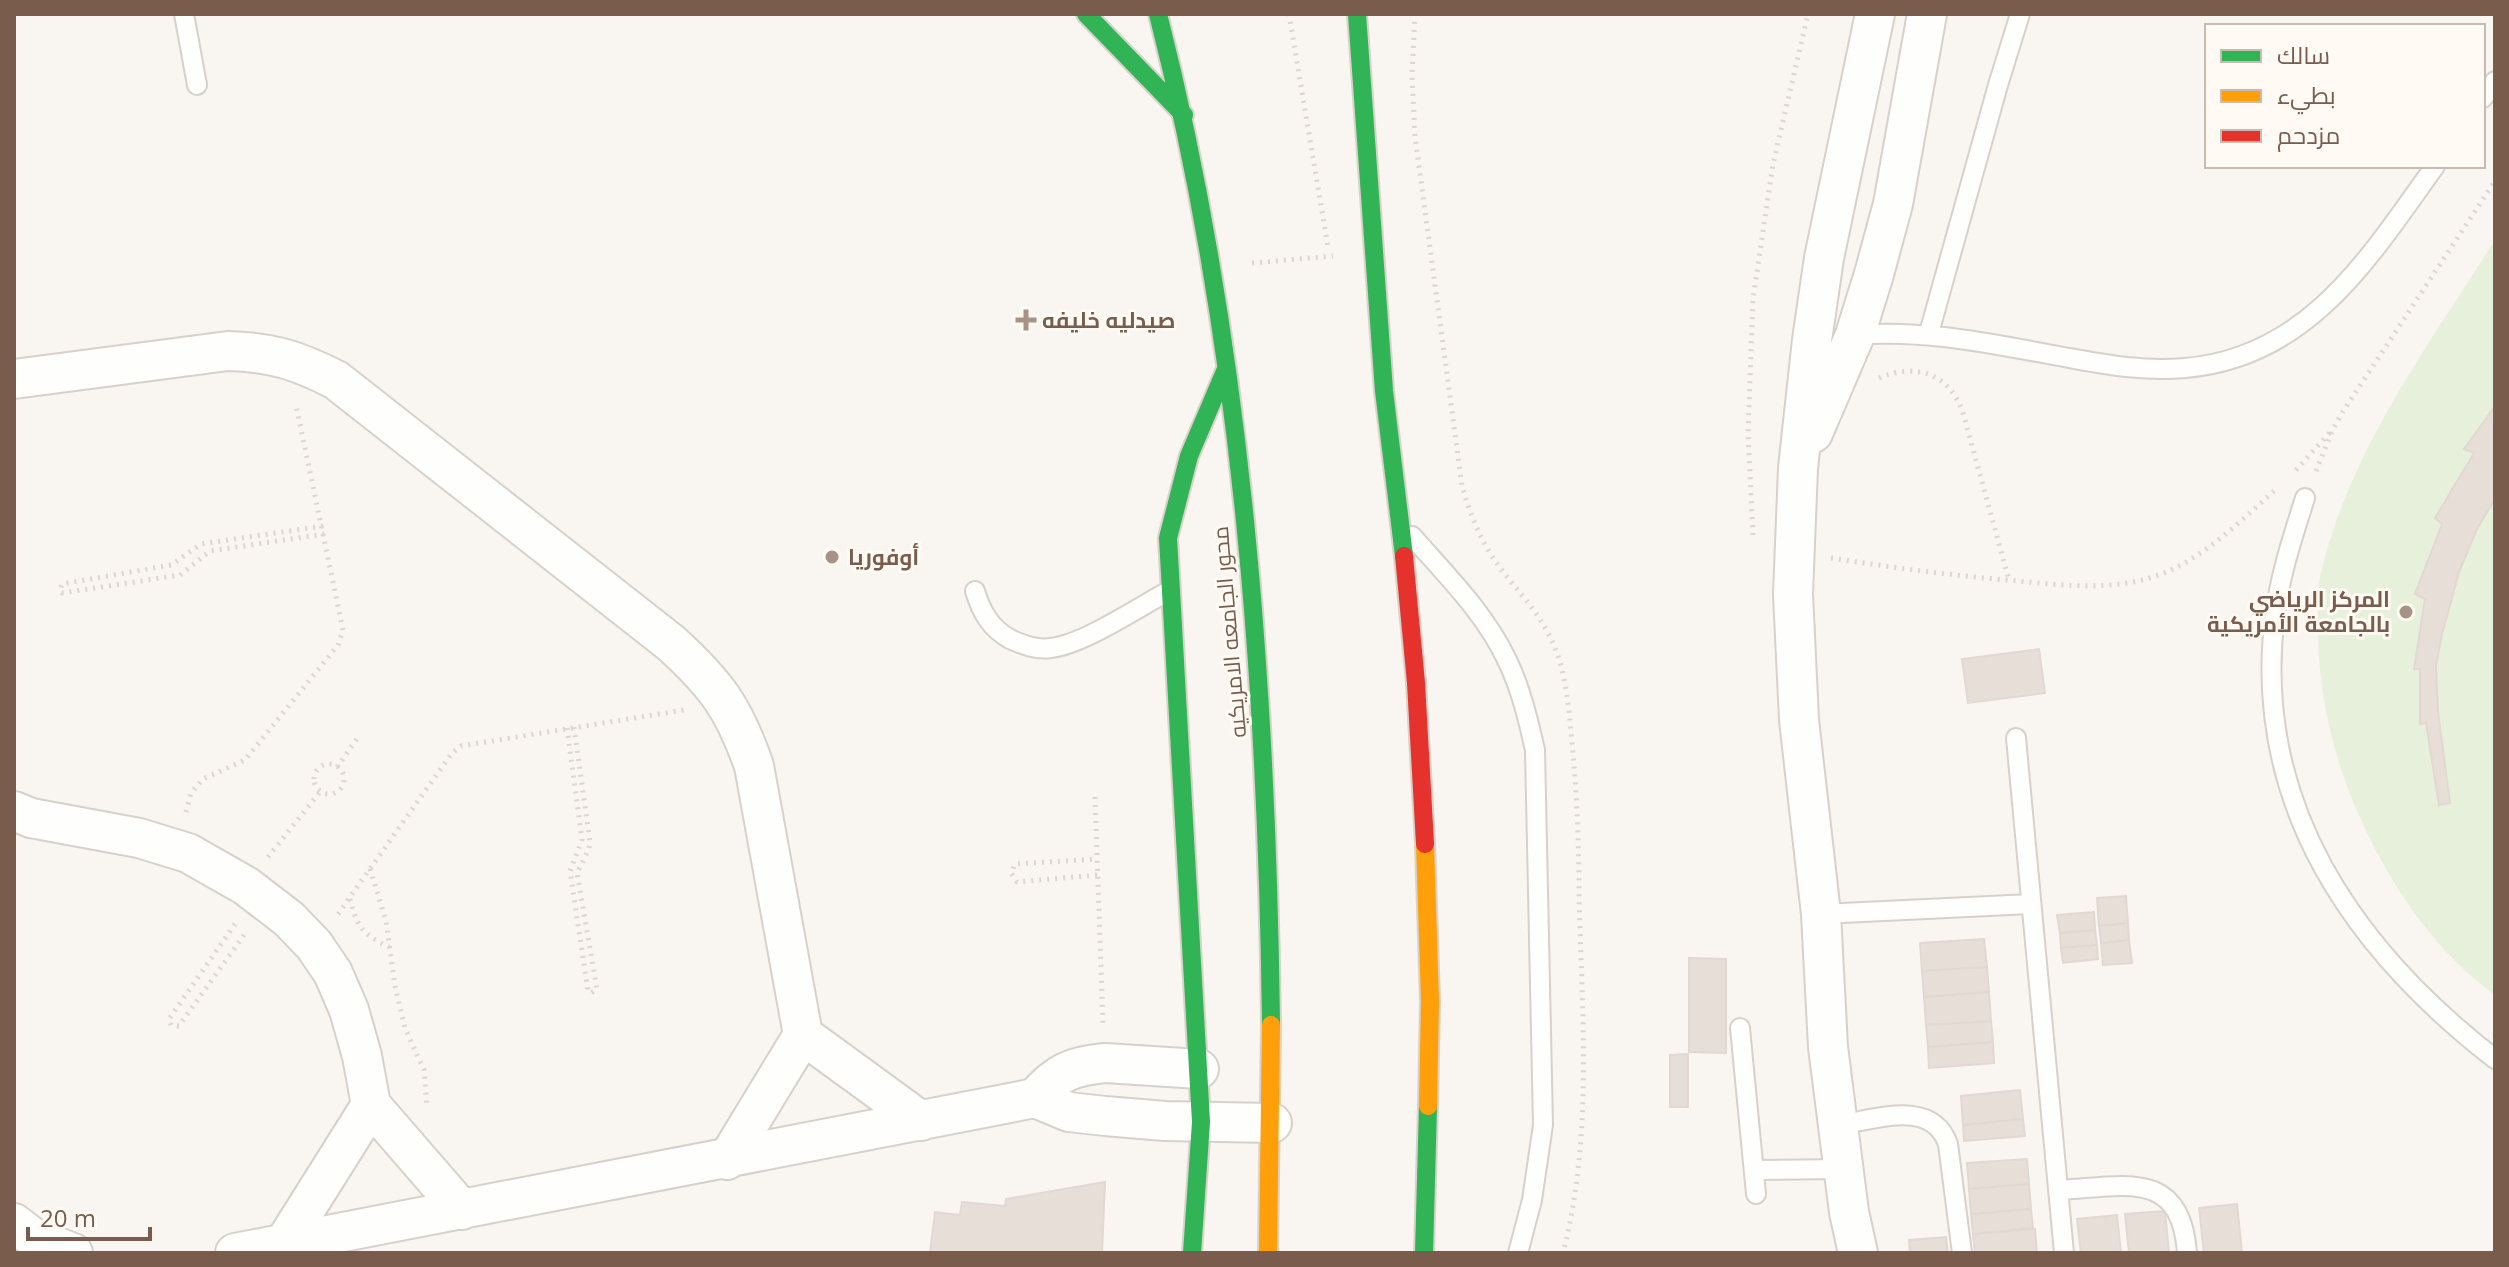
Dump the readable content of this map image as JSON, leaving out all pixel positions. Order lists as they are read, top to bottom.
{
  "streets": {
    "main road": ["محور الجامعه الامريكيه"]
  },
  "places": {
    "health": ["صيدليه خليفه"],
    "other": ["أوفوريا", "المركز الرياضي بالجامعة الأمريكية"]
  },
  "legend": ["سالك", "بطيء", "مزدحم"],
  "scale_bar": "20 m"
}
